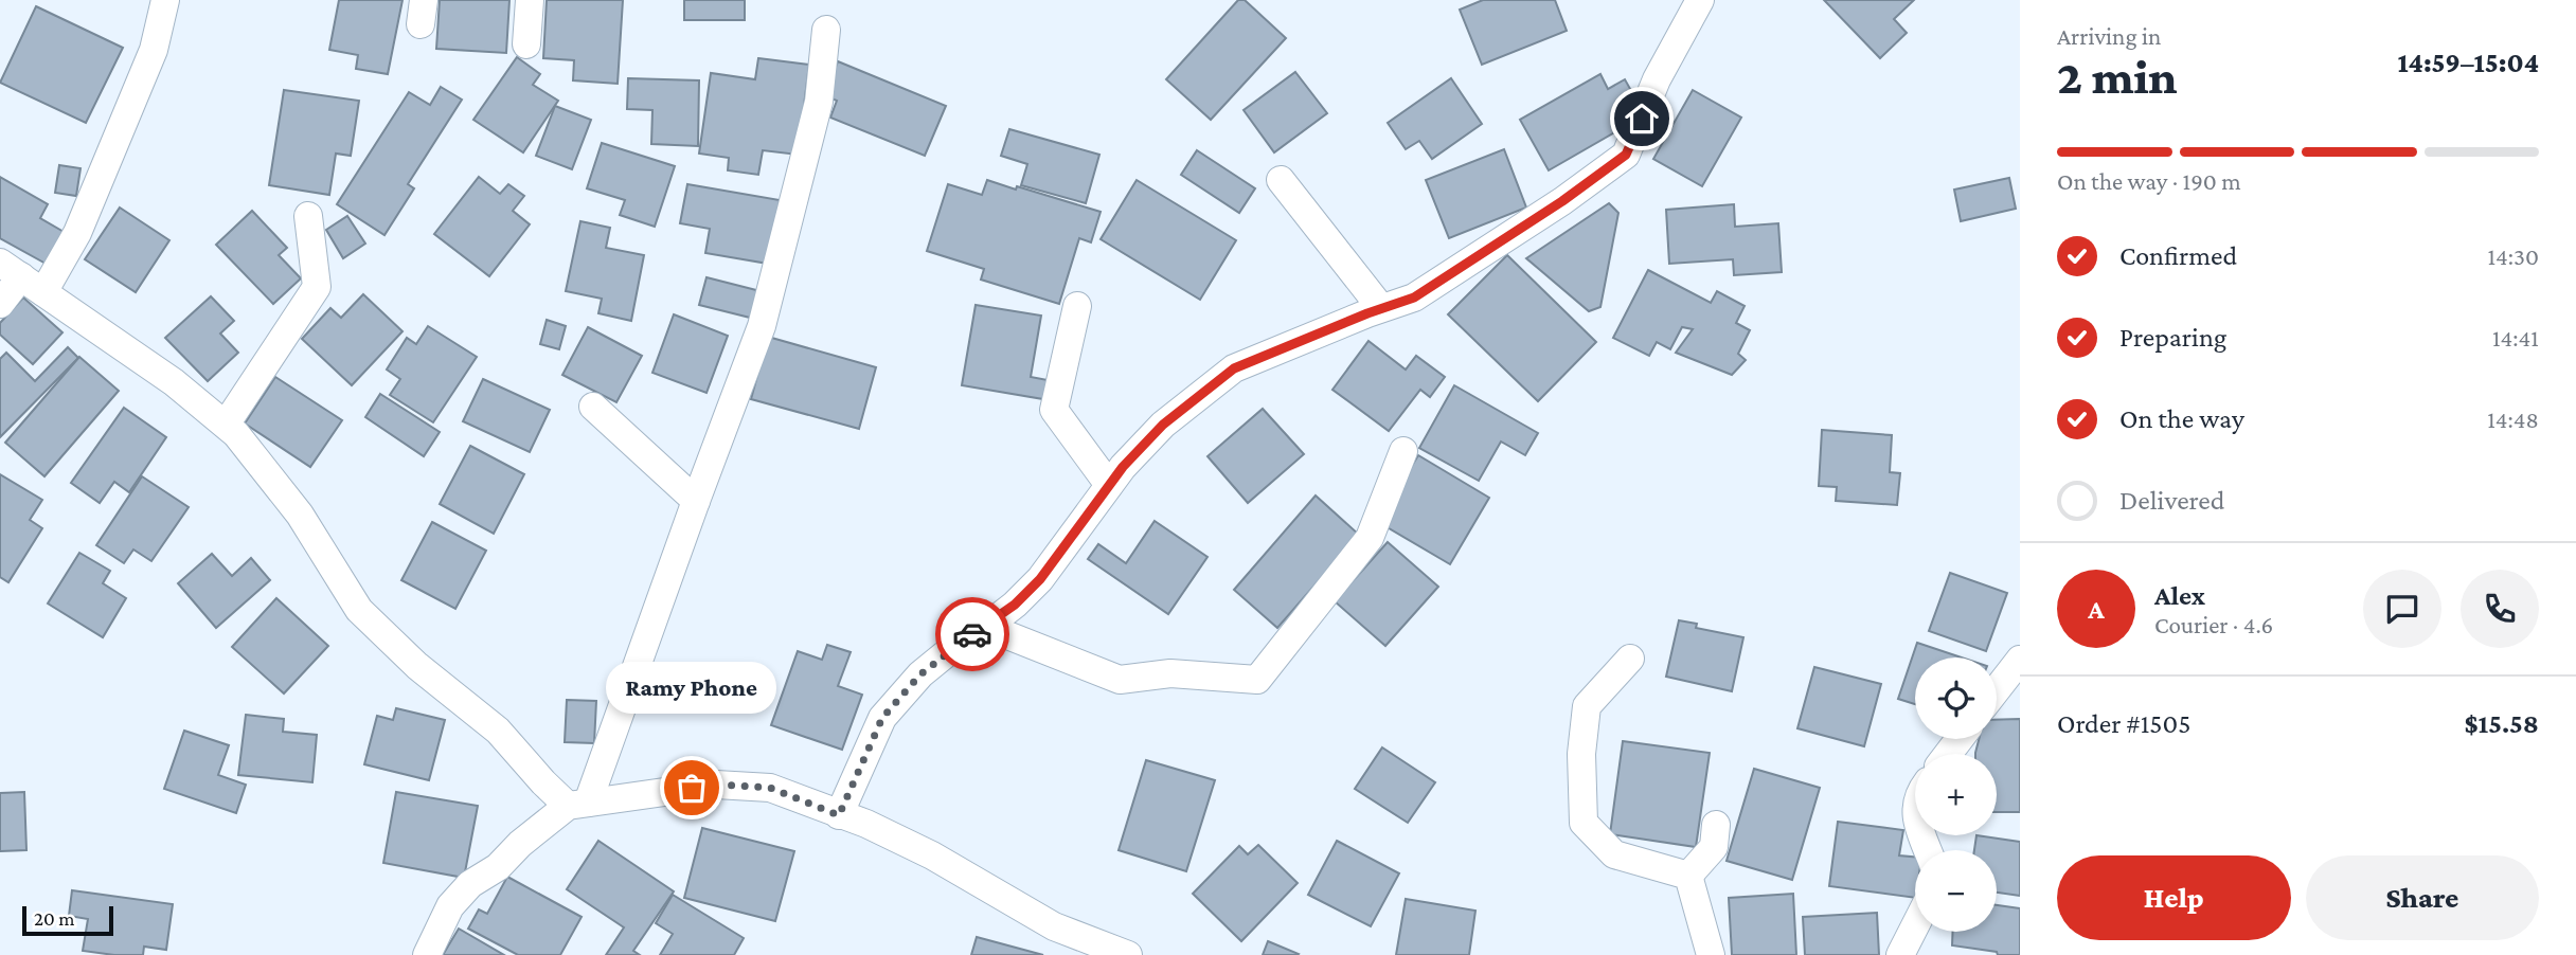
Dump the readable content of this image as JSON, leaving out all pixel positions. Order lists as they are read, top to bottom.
{
  "places": ["Ramy Phone"],
  "scale_bar": "20 m",
  "page": {
    "heading": ["2 min", "Arriving in", "14:59–15:04"],
    "panel": [
      "Alex",
      "Courier · 4.6",
      "Order #1505",
      "$15.58"
    ],
    "bar": "On the way · 190 m",
    "list": [
      ["Confirmed", "14:30"],
      ["Preparing", "14:41"],
      ["On the way", "14:48"],
      "Delivered"
    ],
    "round": "A",
    "map_buttons": ["+", "−"],
    "bubble": "Ramy Phone",
    "buttons": ["Help", "Share"],
    "scale": "20 m"
  }
}
